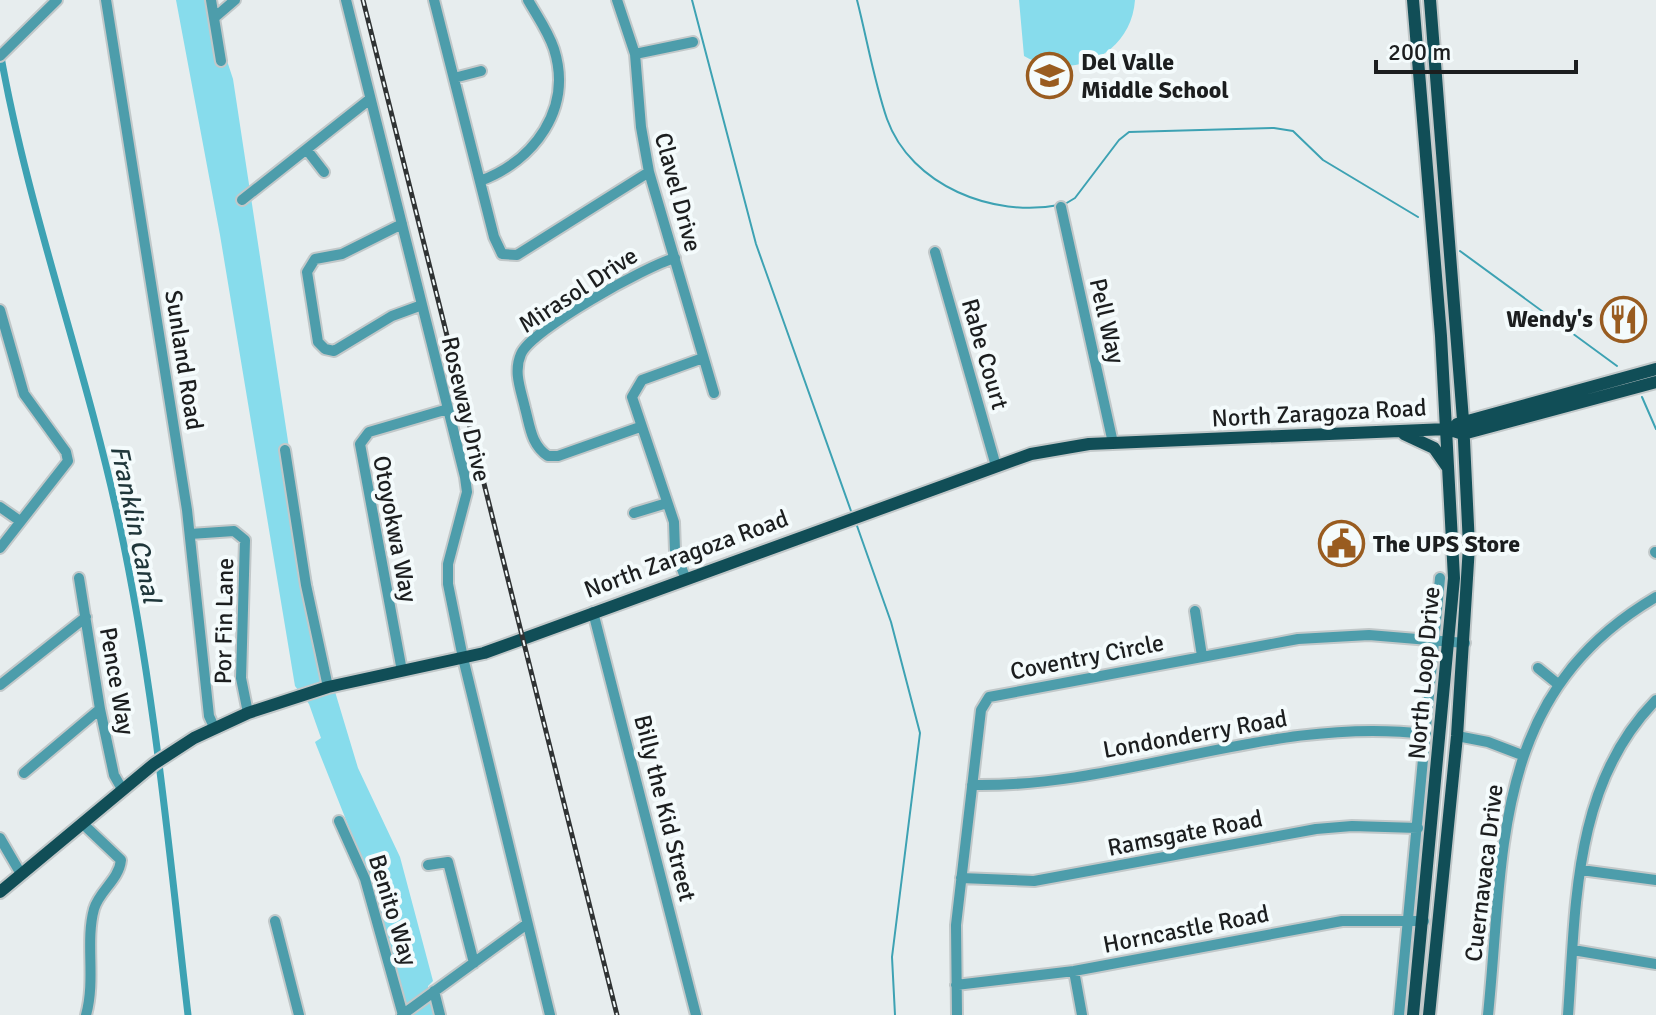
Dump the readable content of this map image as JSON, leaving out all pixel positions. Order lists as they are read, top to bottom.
{
  "streets": {
    "main road": ["North Zaragoza Road", "North Loop Drive"],
    "street": [
      "Clavel Drive",
      "Mirasol Drive",
      "Pell Way",
      "Rabe Court",
      "Sunland Road",
      "Roseway Drive",
      "Otoyokwa Way",
      "Por Fin Lane",
      "Coventry Circle",
      "Pence Way",
      "Londonderry Road",
      "Billy the Kid Street",
      "Ramsgate Road",
      "Cuernavaca Drive",
      "Benito Way",
      "Horncastle Road"
    ]
  },
  "crossings": [
    ["Clavel Drive", "Mirasol Drive"],
    ["Pell Way", "North Zaragoza Road"],
    ["Rabe Court", "North Zaragoza Road"],
    ["Sunland Road", "North Zaragoza Road"],
    ["Sunland Road", "Por Fin Lane"],
    ["Roseway Drive", "North Zaragoza Road"],
    ["Roseway Drive", "Otoyokwa Way"],
    ["North Zaragoza Road", "Otoyokwa Way"],
    ["North Zaragoza Road", "Por Fin Lane"],
    ["North Zaragoza Road", "North Loop Drive"],
    ["North Zaragoza Road", "Pence Way"],
    ["North Zaragoza Road", "Billy the Kid Street"],
    ["Coventry Circle", "North Loop Drive"],
    ["Coventry Circle", "Londonderry Road"],
    ["Coventry Circle", "Ramsgate Road"],
    ["Coventry Circle", "Horncastle Road"],
    ["North Loop Drive", "Horncastle Road"]
  ],
  "water": ["Franklin Canal"],
  "places": {
    "school or university": ["Del Valle Middle School"],
    "restaurant": ["Wendy's"],
    "public building": ["The UPS Store"]
  },
  "scale_bar": "200 m"
}
